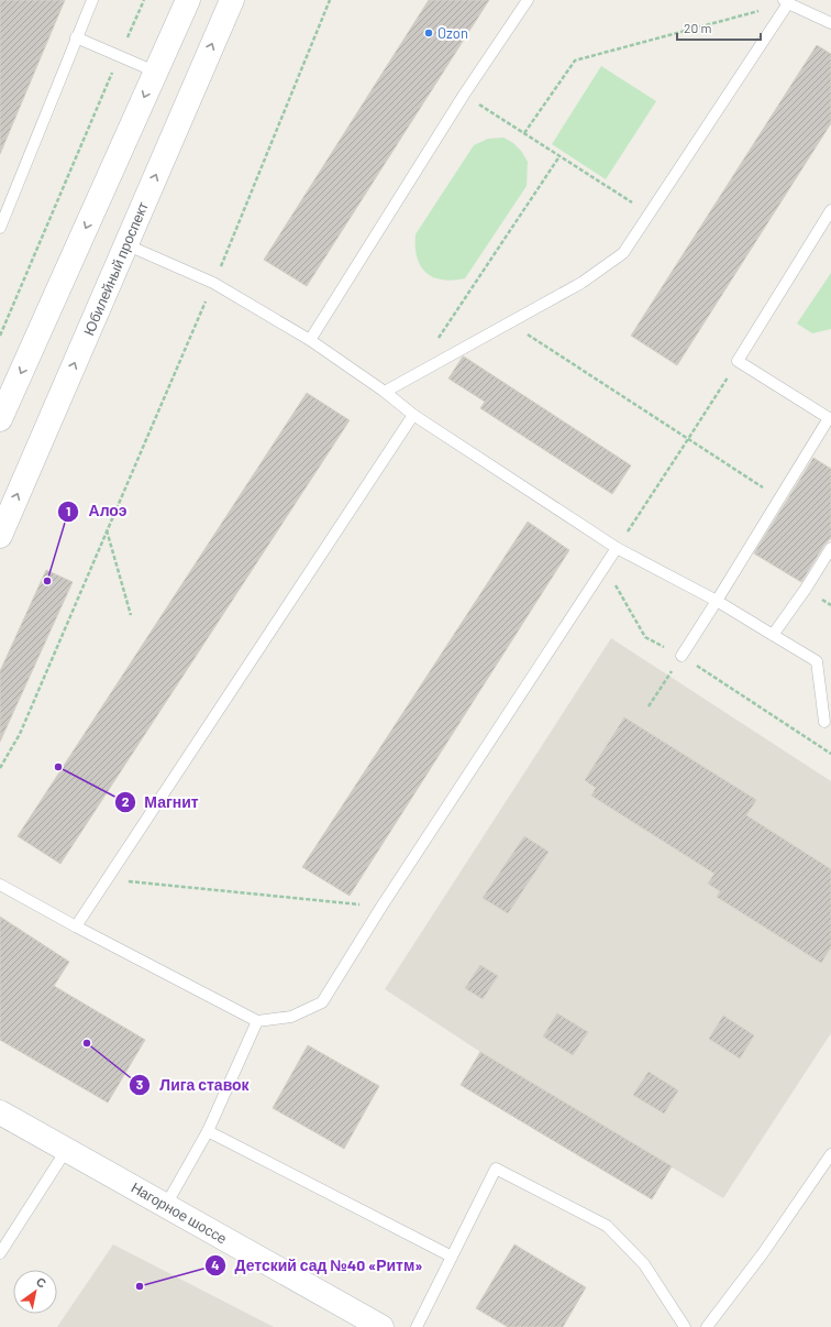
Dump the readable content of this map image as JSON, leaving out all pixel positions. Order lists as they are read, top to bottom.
{
  "streets": {
    "main road": ["Юбилейный проспект", "Нагорное шоссе"]
  },
  "places": [
    "Ozon",
    "Алоэ",
    "Магнит",
    "Лига ставок",
    "Детский сад №40 «Ритм»"
  ],
  "scale_bar": "20 m",
  "north": "top right"
}
